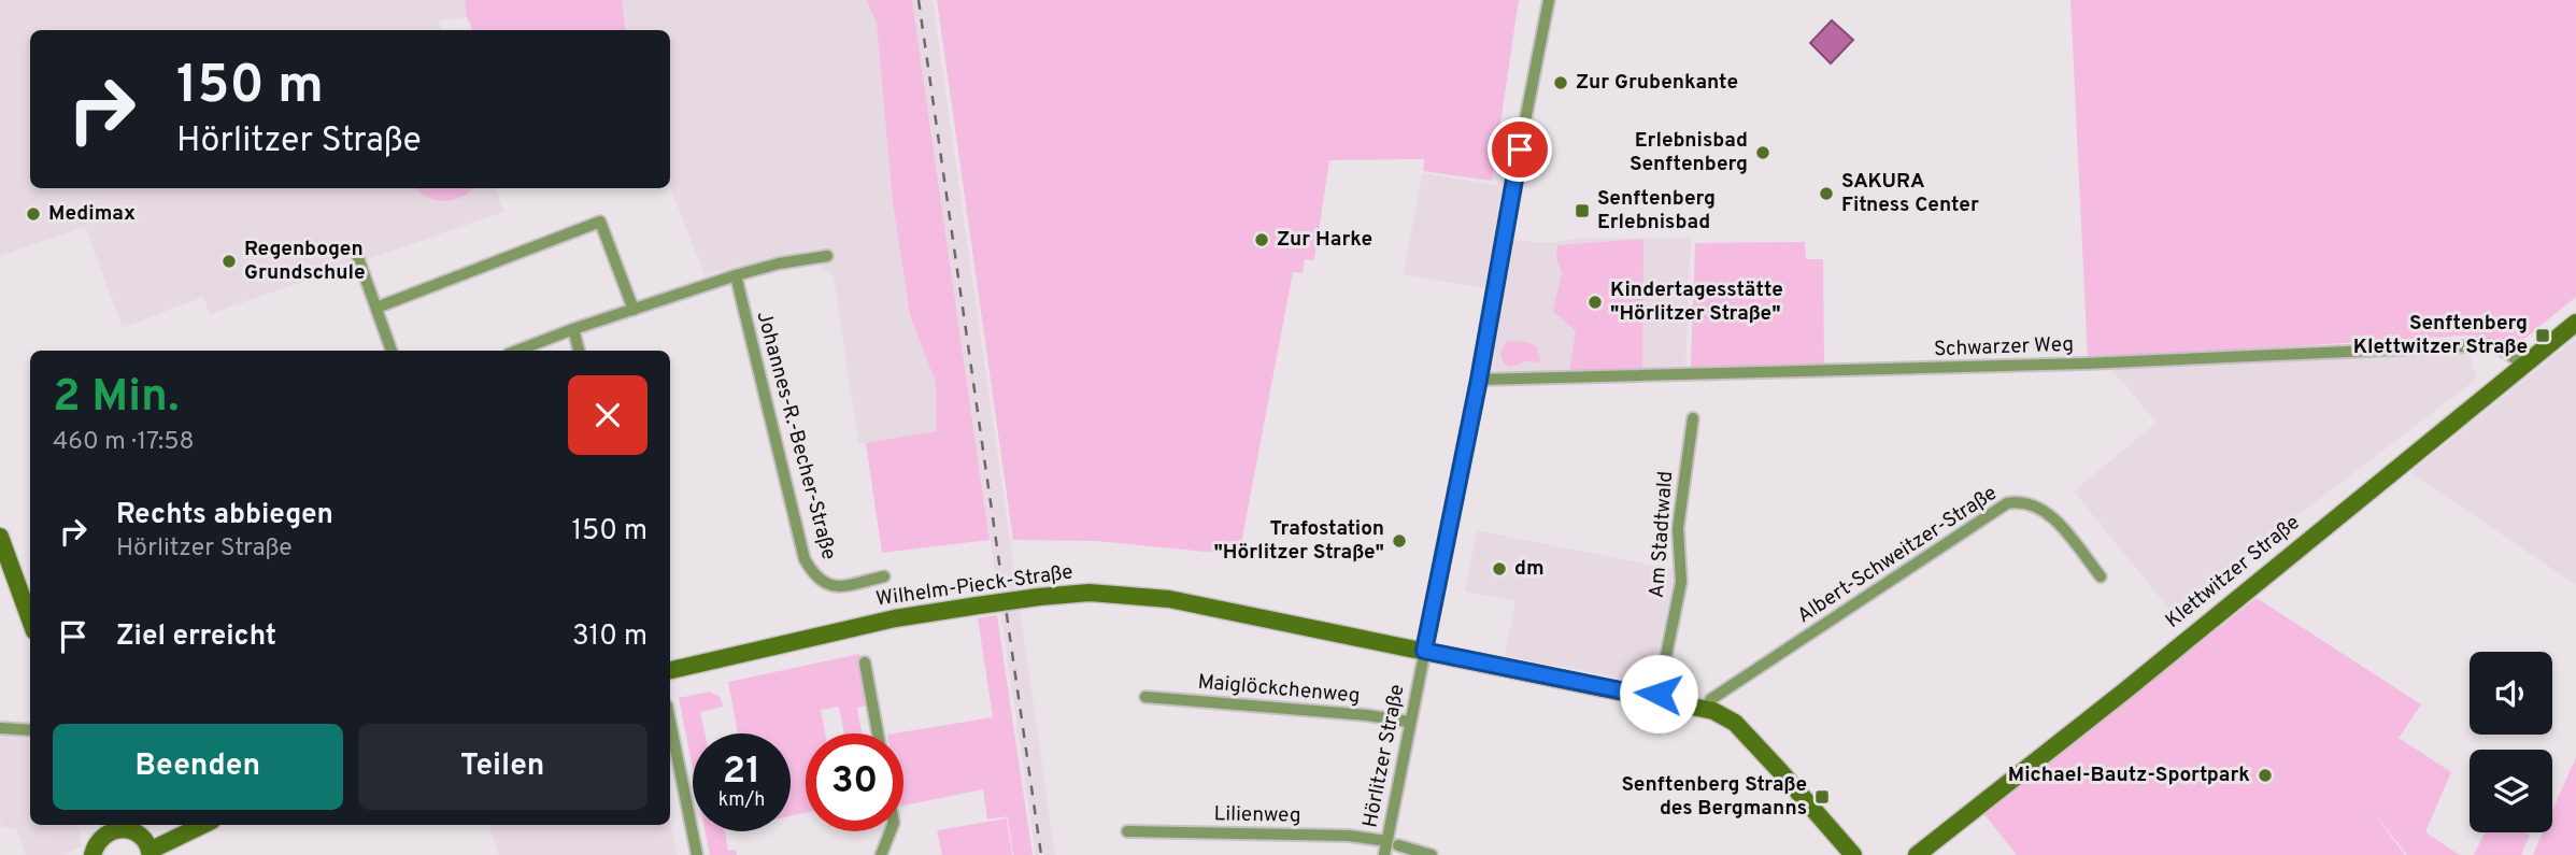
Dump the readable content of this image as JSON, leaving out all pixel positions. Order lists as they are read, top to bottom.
{
  "streets": {
    "main road": ["Klettwitzer Straße", "Wilhelm-Pieck-Straße"],
    "street": [
      "Schwarzer Weg",
      "Johannes-R.-Becher-Straße",
      "Am Stadtwald",
      "Albert-Schweitzer-Straße",
      "Maiglöckchenweg",
      "Hörlitzer Straße",
      "Lilienweg"
    ]
  },
  "crossings": [
    ["Schwarzer Weg", "Klettwitzer Straße"],
    ["Schwarzer Weg", "Hörlitzer Straße"],
    ["Am Stadtwald", "Wilhelm-Pieck-Straße"],
    ["Albert-Schweitzer-Straße", "Wilhelm-Pieck-Straße"],
    ["Wilhelm-Pieck-Straße", "Hörlitzer Straße"],
    ["Maiglöckchenweg", "Hörlitzer Straße"],
    ["Hörlitzer Straße", "Lilienweg"]
  ],
  "places": {
    "other": [
      "Zur Grubenkante",
      "Erlebnisbad Senftenberg",
      "SAKURA Fitness Center",
      "Medimax",
      "Zur Harke",
      "Regenbogen Grundschule",
      "Kindertagesstätte \"Hörlitzer Straße\"",
      "Trafostation \"Hörlitzer Straße\"",
      "dm",
      "Michael-Bautz-Sportpark"
    ],
    "transit": ["Senftenberg Erlebnisbad", "Senftenberg Klettwitzer Straße", "Senftenberg Straße des Bergmanns"]
  },
  "page": {
    "turn": ["150 m", "Hörlitzer Straße"],
    "heading": ["2 Min.", "460 m · 17:58"],
    "list": [
      {
        "name": "Rechts abbiegen",
        "note": "Hörlitzer Straße",
        "value": "150 m"
      },
      {
        "name": "Ziel erreicht",
        "value": "310 m"
      }
    ],
    "buttons": ["Beenden", "Teilen"],
    "speed": "21 km/h",
    "limit": "30"
  }
}
